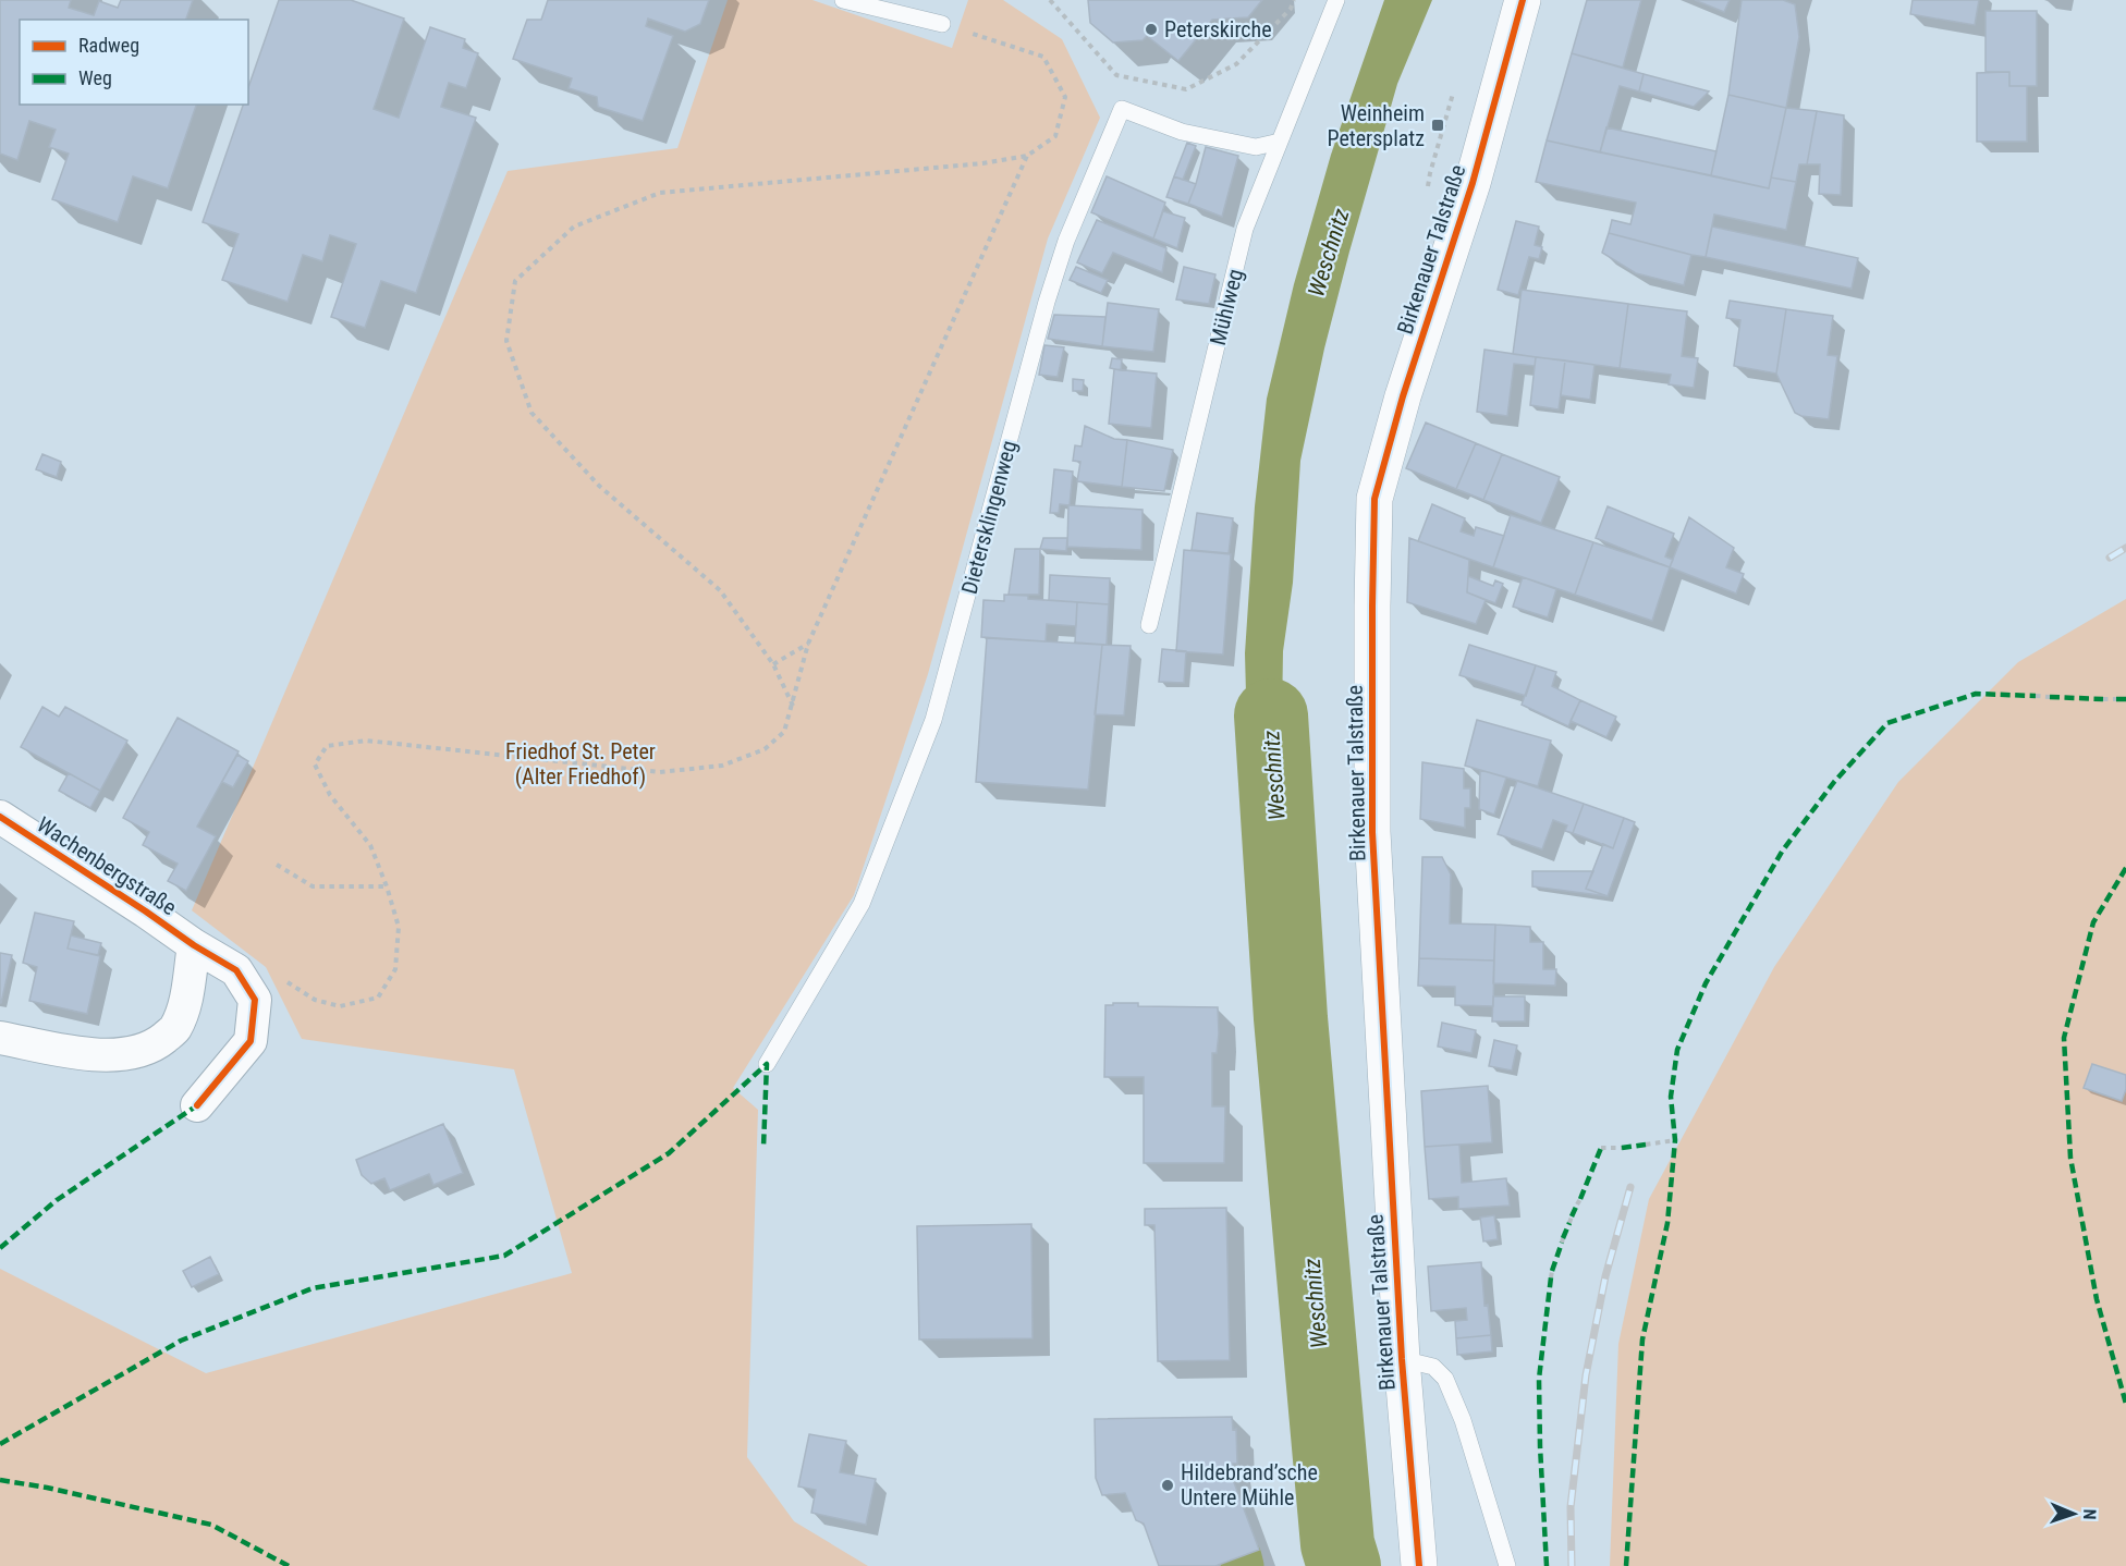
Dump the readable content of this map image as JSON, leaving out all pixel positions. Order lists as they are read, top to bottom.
{
  "streets": {
    "main road": ["Birkenauer Talstraße"],
    "street": ["Wachenbergstraße"],
    "lane": ["Mühlweg", "Dietersklingenweg"]
  },
  "crossings": [
    ["Mühlweg", "Dietersklingenweg"]
  ],
  "water": ["Weschnitz"],
  "parks": ["Friedhof St. Peter (Alter Friedhof)"],
  "places": {
    "other": ["Peterskirche", "Hildebrand’sche Untere Mühle"],
    "transit": ["Weinheim Petersplatz"]
  },
  "legend": ["Radweg", "Weg"],
  "north": "right"
}
